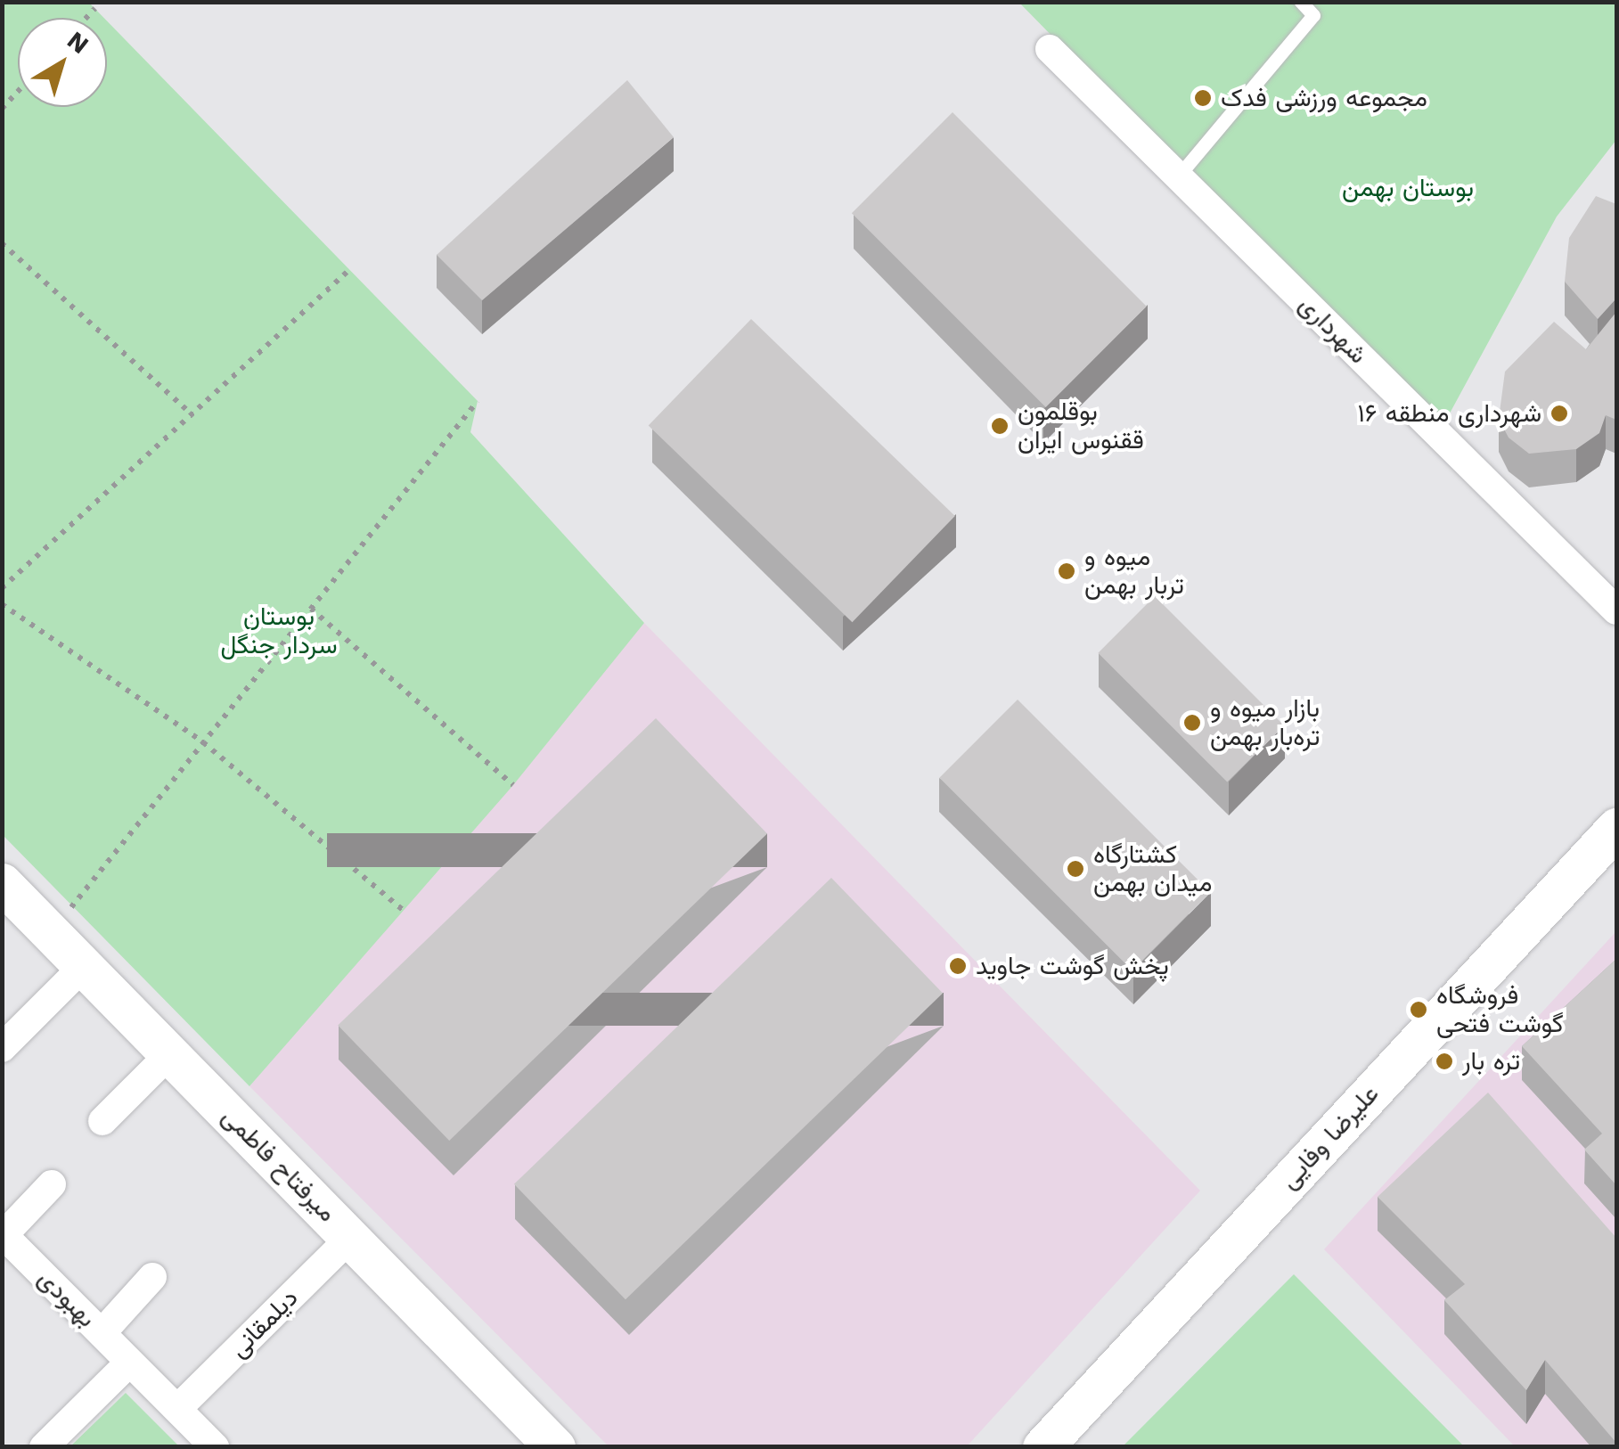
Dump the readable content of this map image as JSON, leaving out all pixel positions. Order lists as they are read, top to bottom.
{
  "streets": {
    "main road": ["علیرضا وفایی", "میرفتاح فاطمی"],
    "street": ["شهرداری", "بهبودی", "دیلمقانی"]
  },
  "crossings": [
    ["میرفتاح فاطمی", "دیلمقانی"],
    ["بهبودی", "دیلمقانی"]
  ],
  "parks": ["بوستان بهمن", "بوستان سردار جنگل"],
  "places": [
    "مجموعه ورزشی فدک",
    "شهرداری منطقه ۱۶",
    "بوقلمون ققنوس ایران",
    "میوه و تربار بهمن",
    "بازار میوه و تره‌بار بهمن",
    "کشتارگاه میدان بهمن",
    "پخش گوشت جاوید",
    "فروشگاه گوشت فتحی",
    "تره بار"
  ],
  "north": "top right"
}
